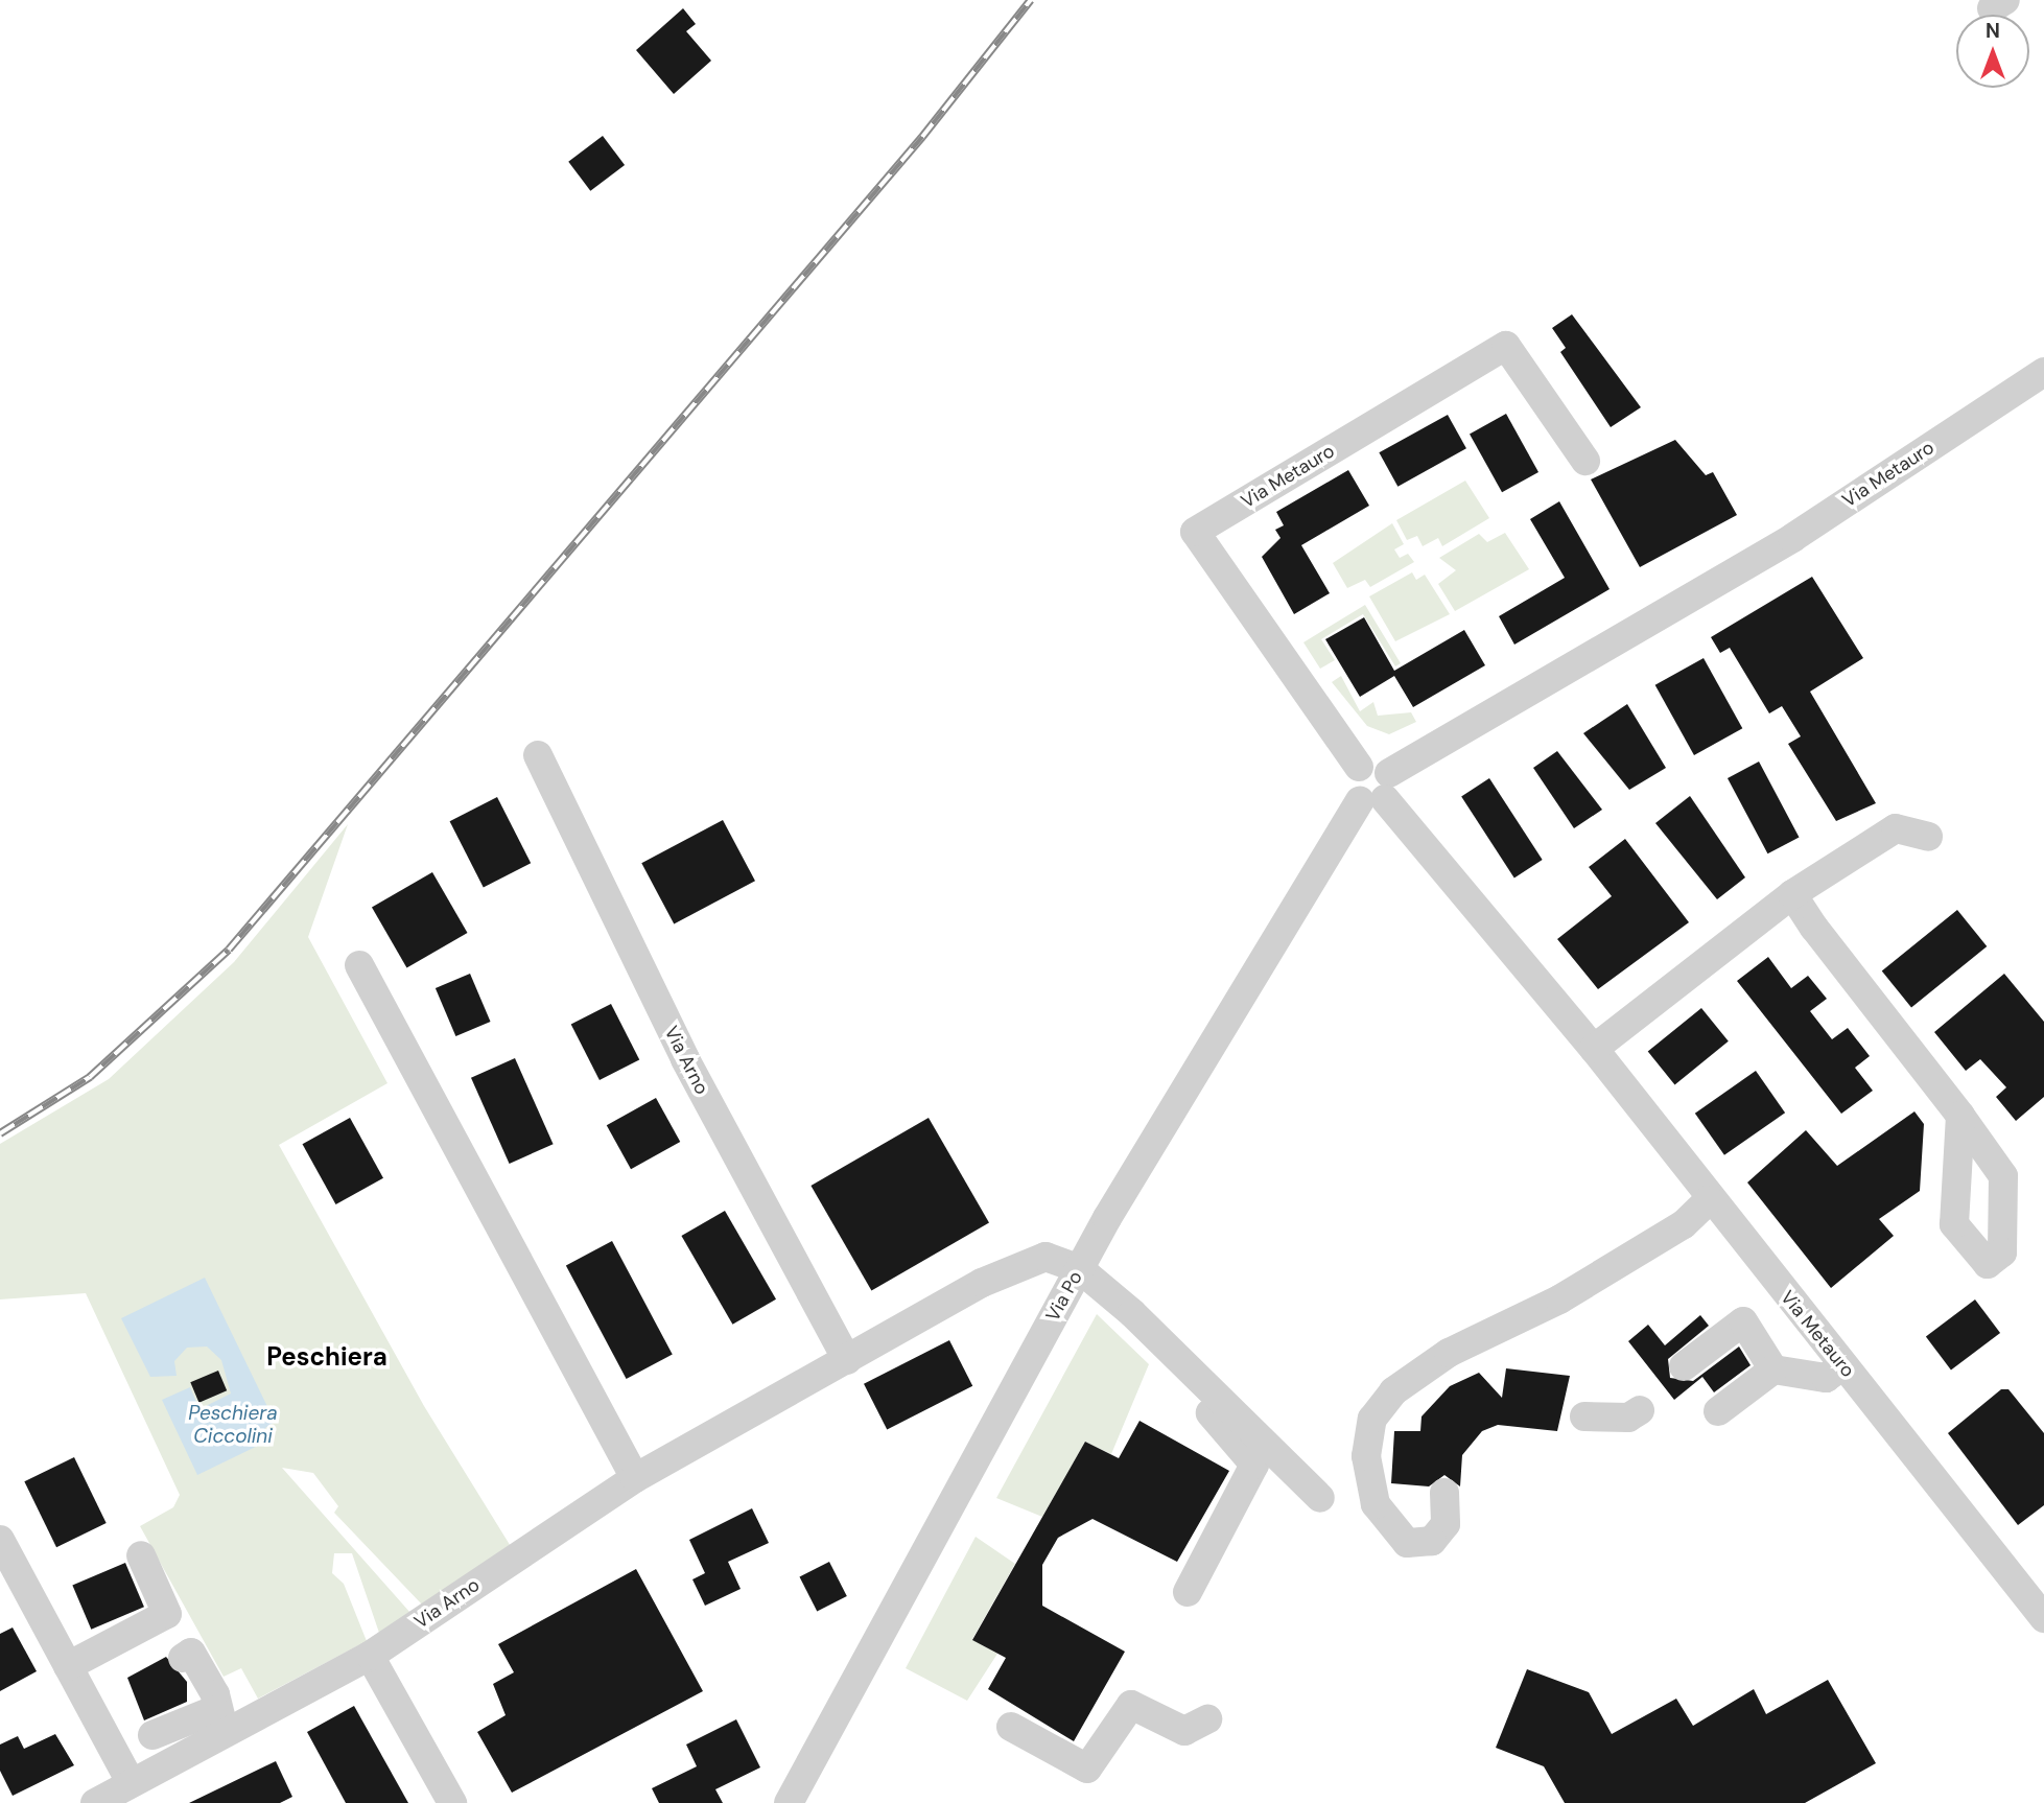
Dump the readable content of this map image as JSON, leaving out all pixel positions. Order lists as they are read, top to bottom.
{
  "streets": {
    "street": ["Via Metauro", "Via Arno", "Via Po"]
  },
  "crossings": [
    ["Via Metauro", "Via Po"],
    ["Via Arno", "Via Po"]
  ],
  "districts": ["Peschiera"],
  "water": ["Peschiera Ciccolini"],
  "north": "top"
}
